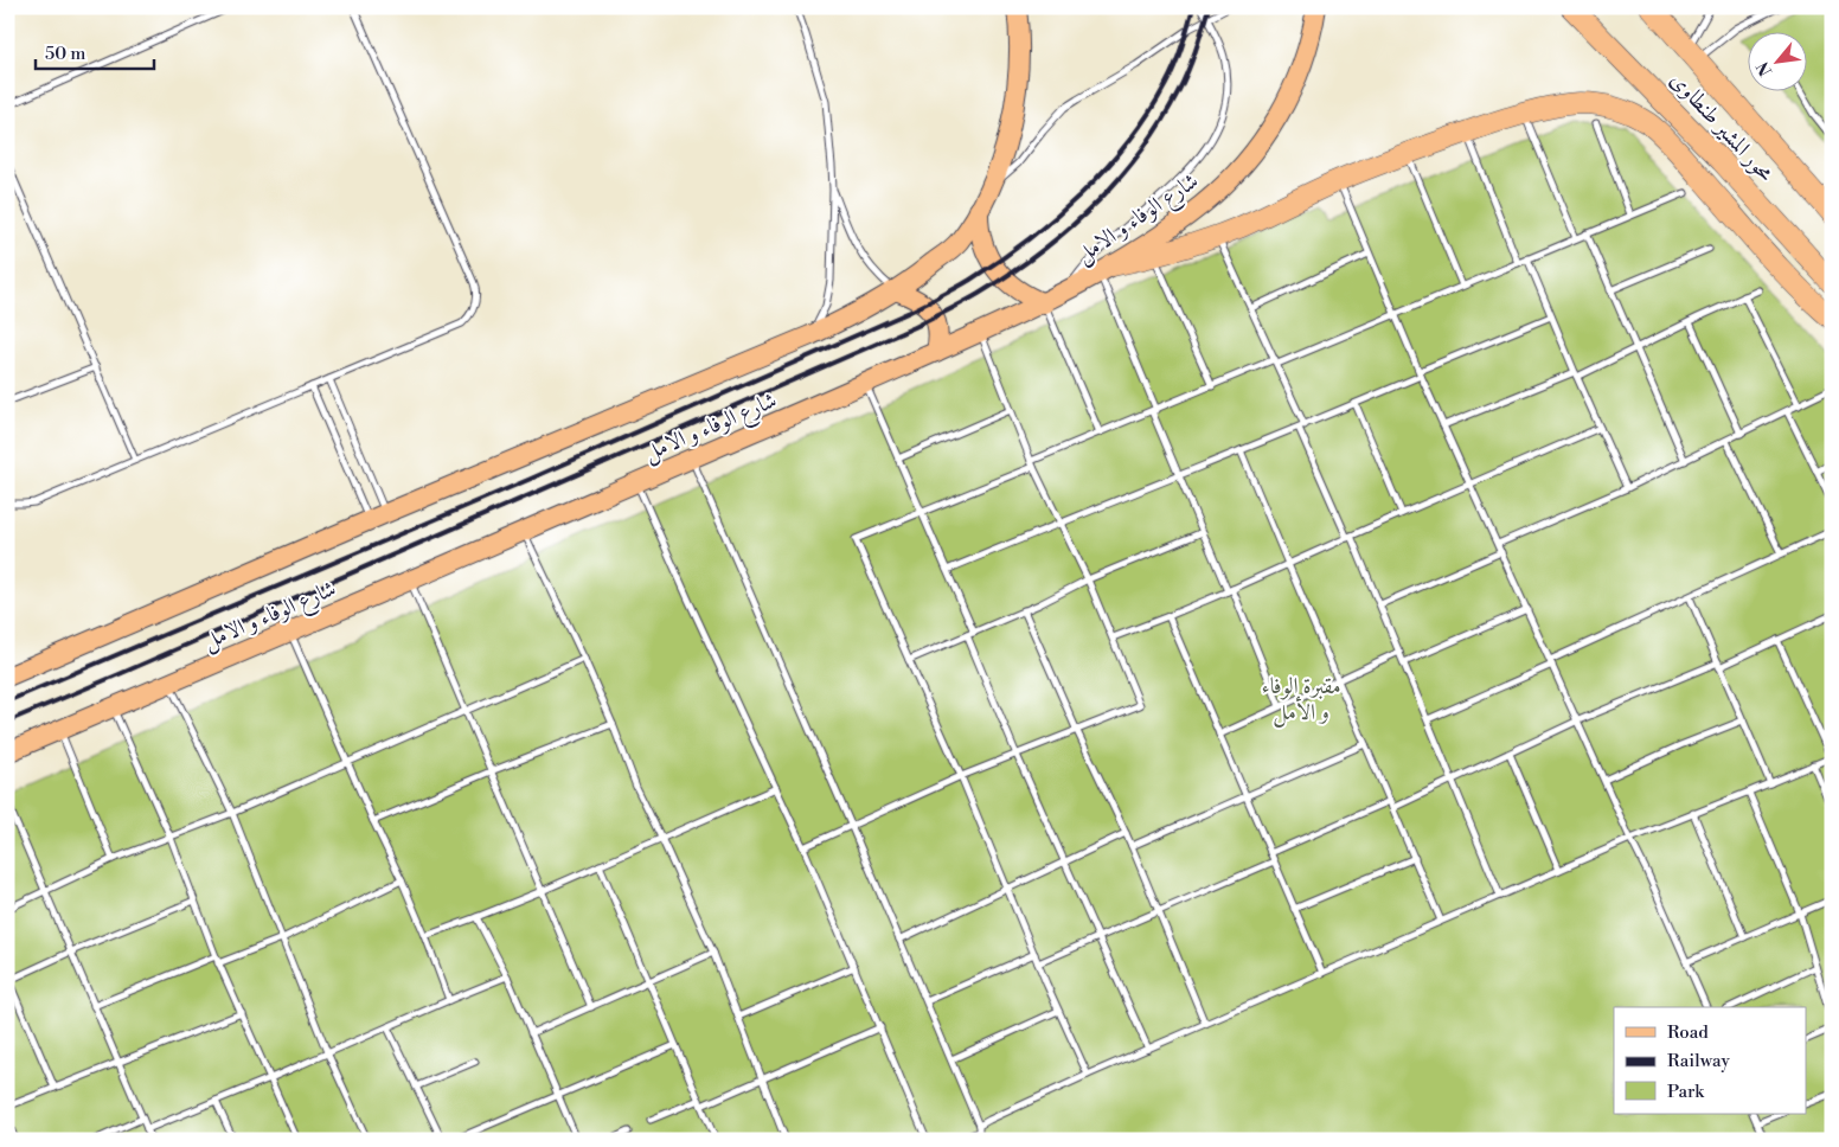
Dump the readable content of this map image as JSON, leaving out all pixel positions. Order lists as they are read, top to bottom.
{
  "streets": {
    "highway": ["محور المشير طنطاوى"],
    "main road": ["شارع الوفاء و الامل"]
  },
  "parks": ["مقبرة الوفاء و الأمل"],
  "legend": ["Road", "Railway", "Park"],
  "scale_bar": "50 m",
  "north": "bottom left"
}
